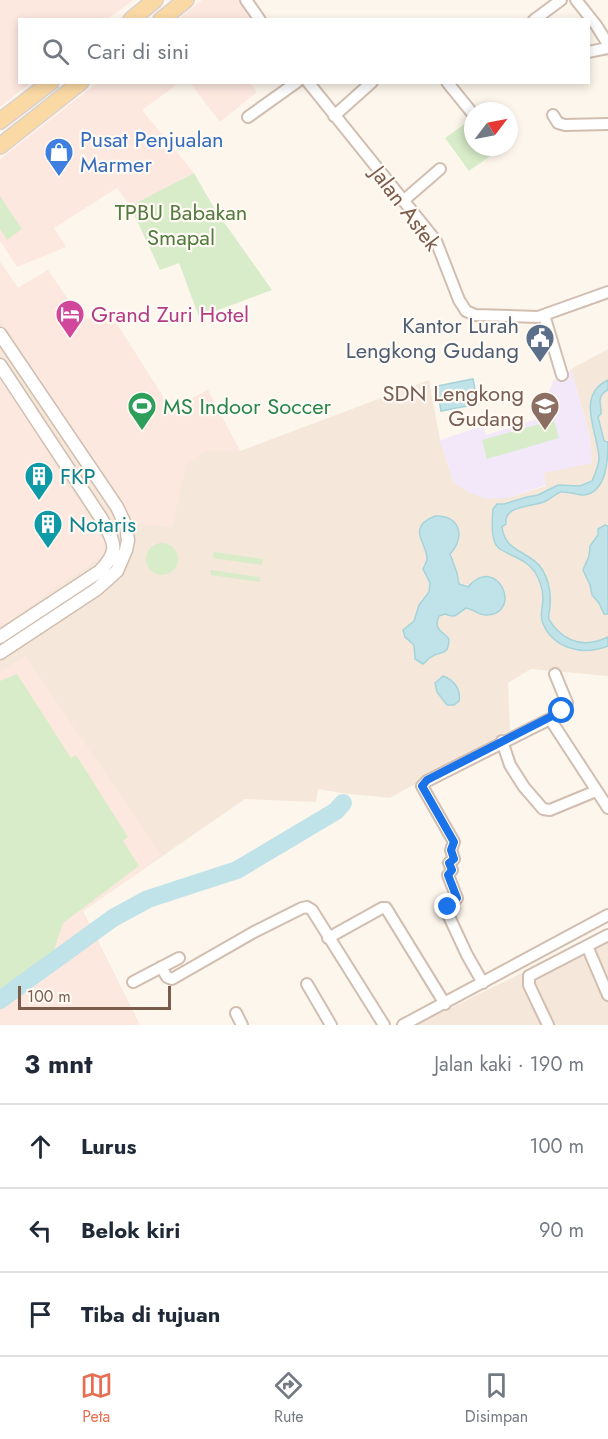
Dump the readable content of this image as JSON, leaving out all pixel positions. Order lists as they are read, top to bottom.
{
  "streets": {
    "street": ["Jalan Astek"]
  },
  "parks": ["TPBU Babakan Smapal"],
  "places": {
    "shop": ["Pusat Penjualan Marmer"],
    "hotel": ["Grand Zuri Hotel"],
    "public building": ["Kantor Lurah Lengkong Gudang"],
    "sports": ["MS Indoor Soccer"],
    "school or university": ["SDN Lengkong Gudang"],
    "building": ["FKP", "Notaris"]
  },
  "scale_bar": "100 m",
  "north": "top right",
  "page": {
    "search": "Cari di sini",
    "scale": "100 m",
    "heading": ["3 mnt", "Jalan kaki · 190 m"],
    "list": [
      ["Lurus", "100 m"],
      ["Belok kiri", "90 m"],
      "Tiba di tujuan"
    ],
    "nav": ["Peta", "Rute", "Disimpan"]
  }
}
